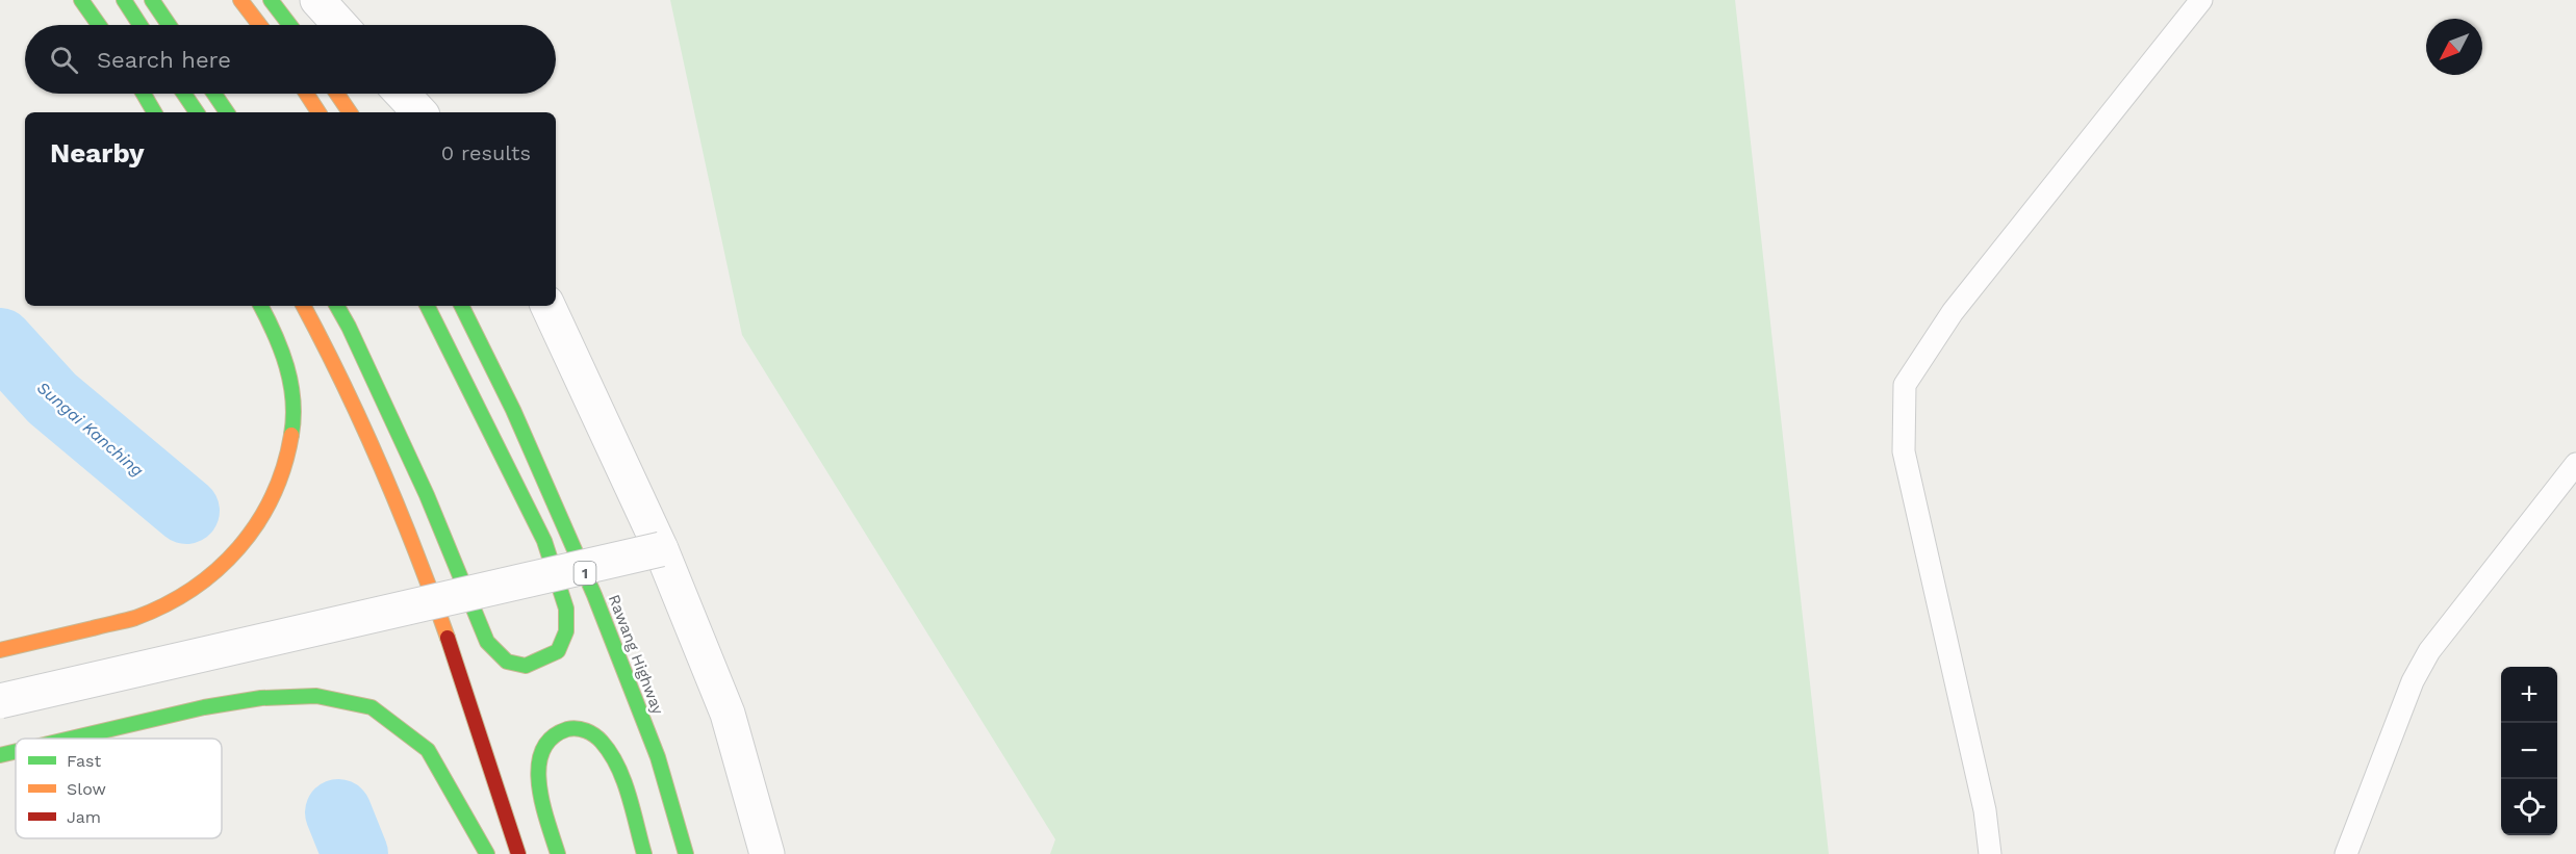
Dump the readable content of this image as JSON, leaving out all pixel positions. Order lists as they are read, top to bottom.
{
  "streets": {
    "highway": ["1", "Rawang Highway"]
  },
  "water": ["Sungai Kanching"],
  "legend": ["Fast", "Slow", "Jam"],
  "north": "bottom left",
  "page": {
    "search": "Search here",
    "heading": ["Nearby", "0 results"],
    "map_buttons": ["+", "−"]
  }
}
